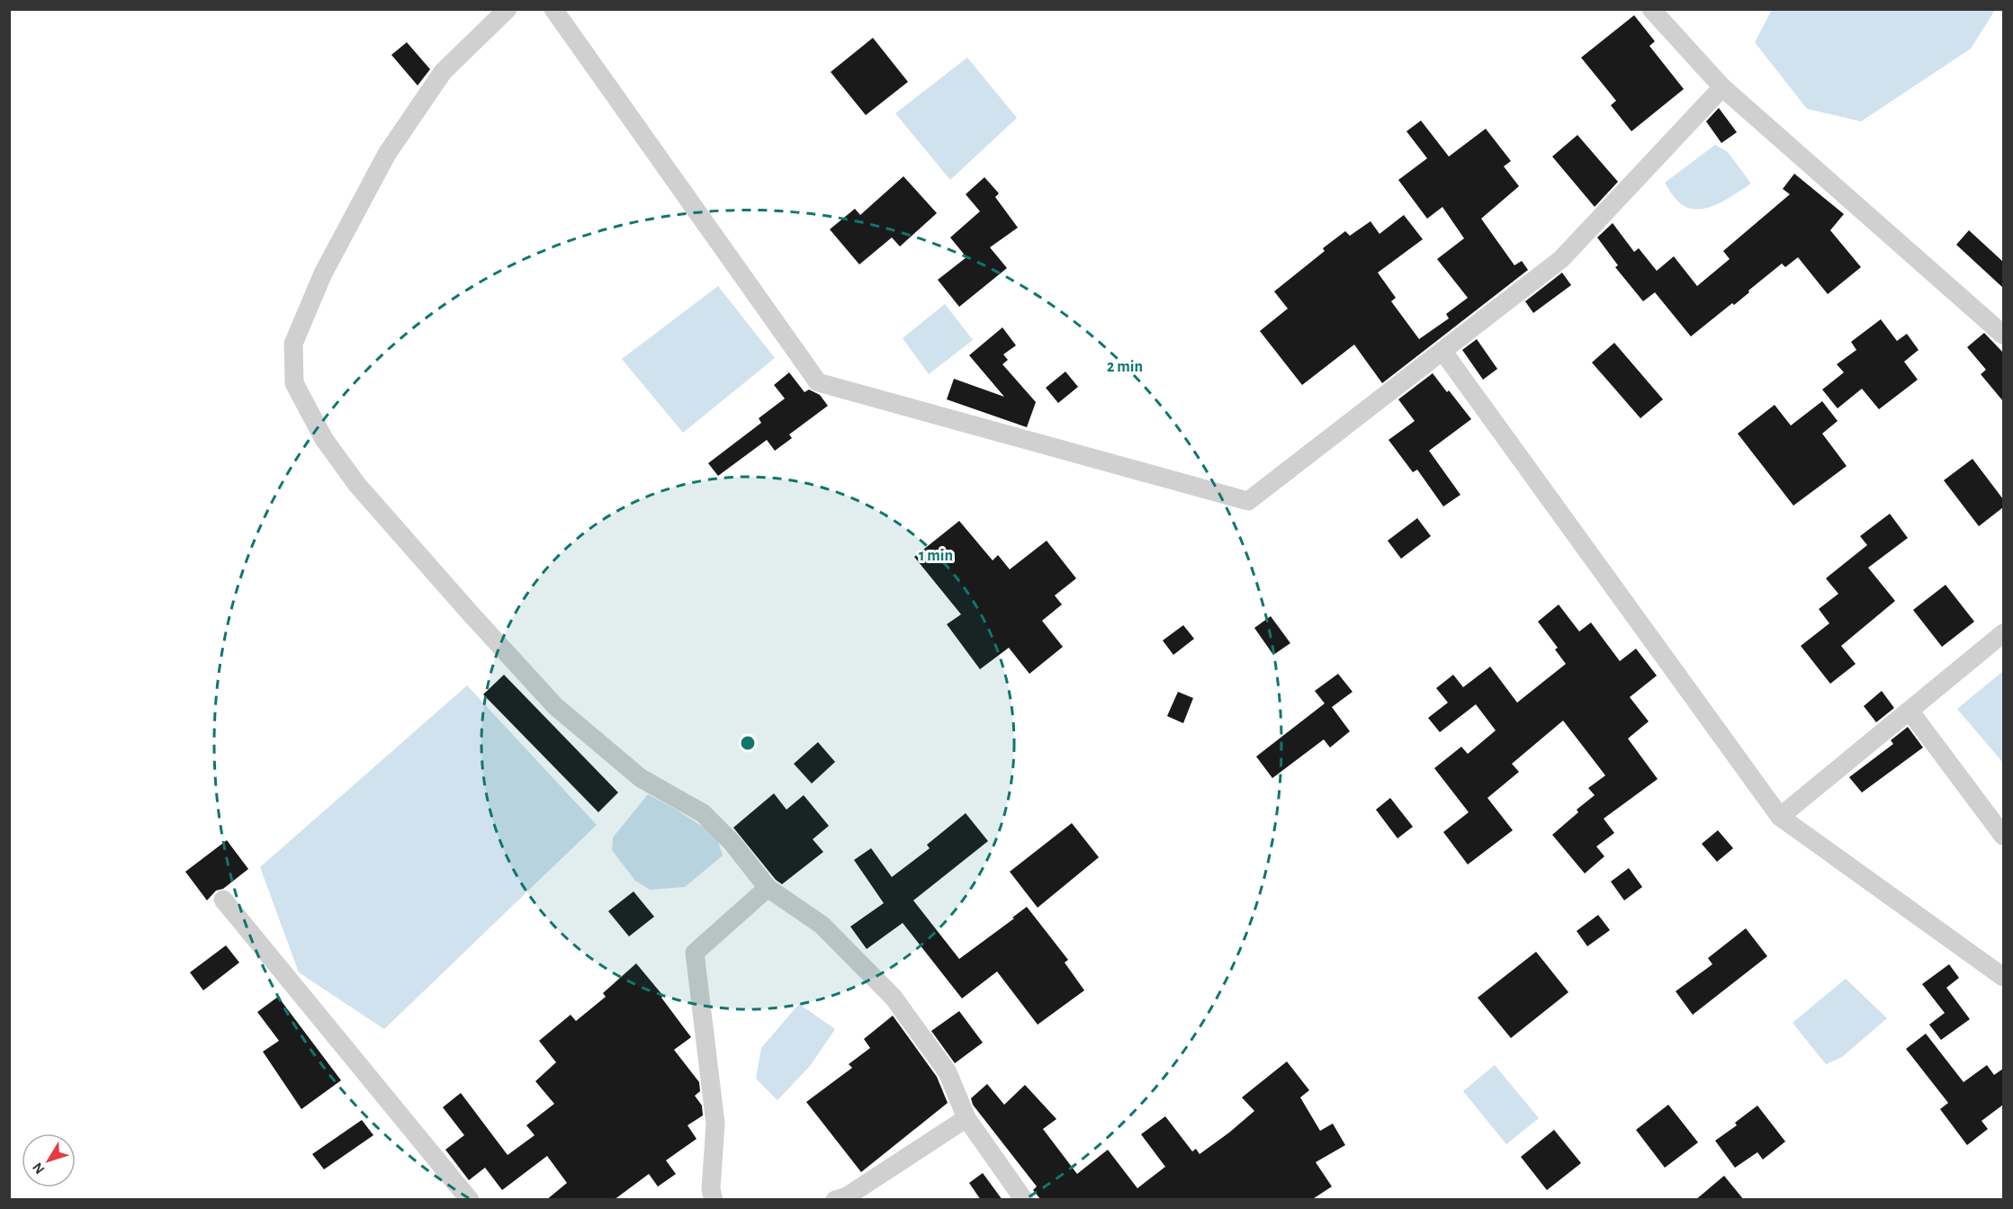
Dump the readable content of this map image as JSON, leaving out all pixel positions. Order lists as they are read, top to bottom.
{
  "north": "bottom left",
  "rings": ["2 min", "1 min"]
}
